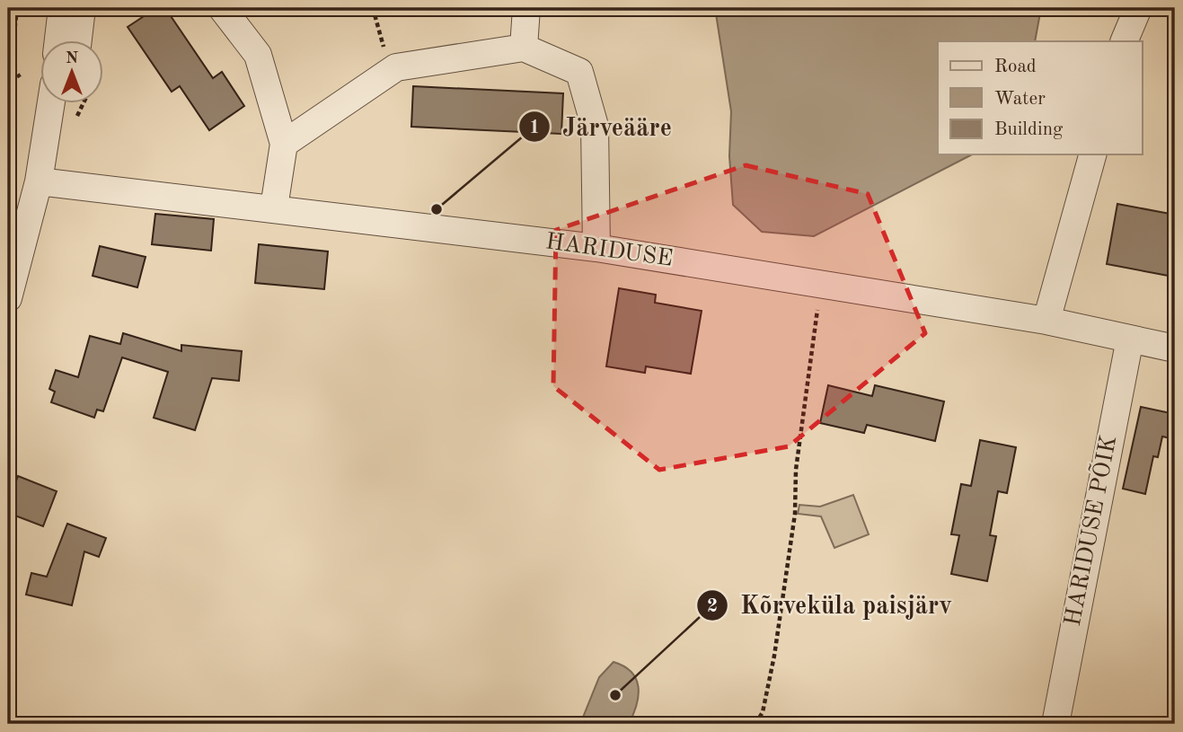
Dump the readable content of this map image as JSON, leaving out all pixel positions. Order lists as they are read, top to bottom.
{
  "streets": {
    "street": ["HARIDUSE", "HARIDUSE PÕIK"]
  },
  "crossings": [
    ["HARIDUSE", "HARIDUSE PÕIK"]
  ],
  "places": ["Järveääre", "Kõrveküla paisjärv"],
  "legend": ["Road", "Water", "Building"],
  "north": "top"
}
